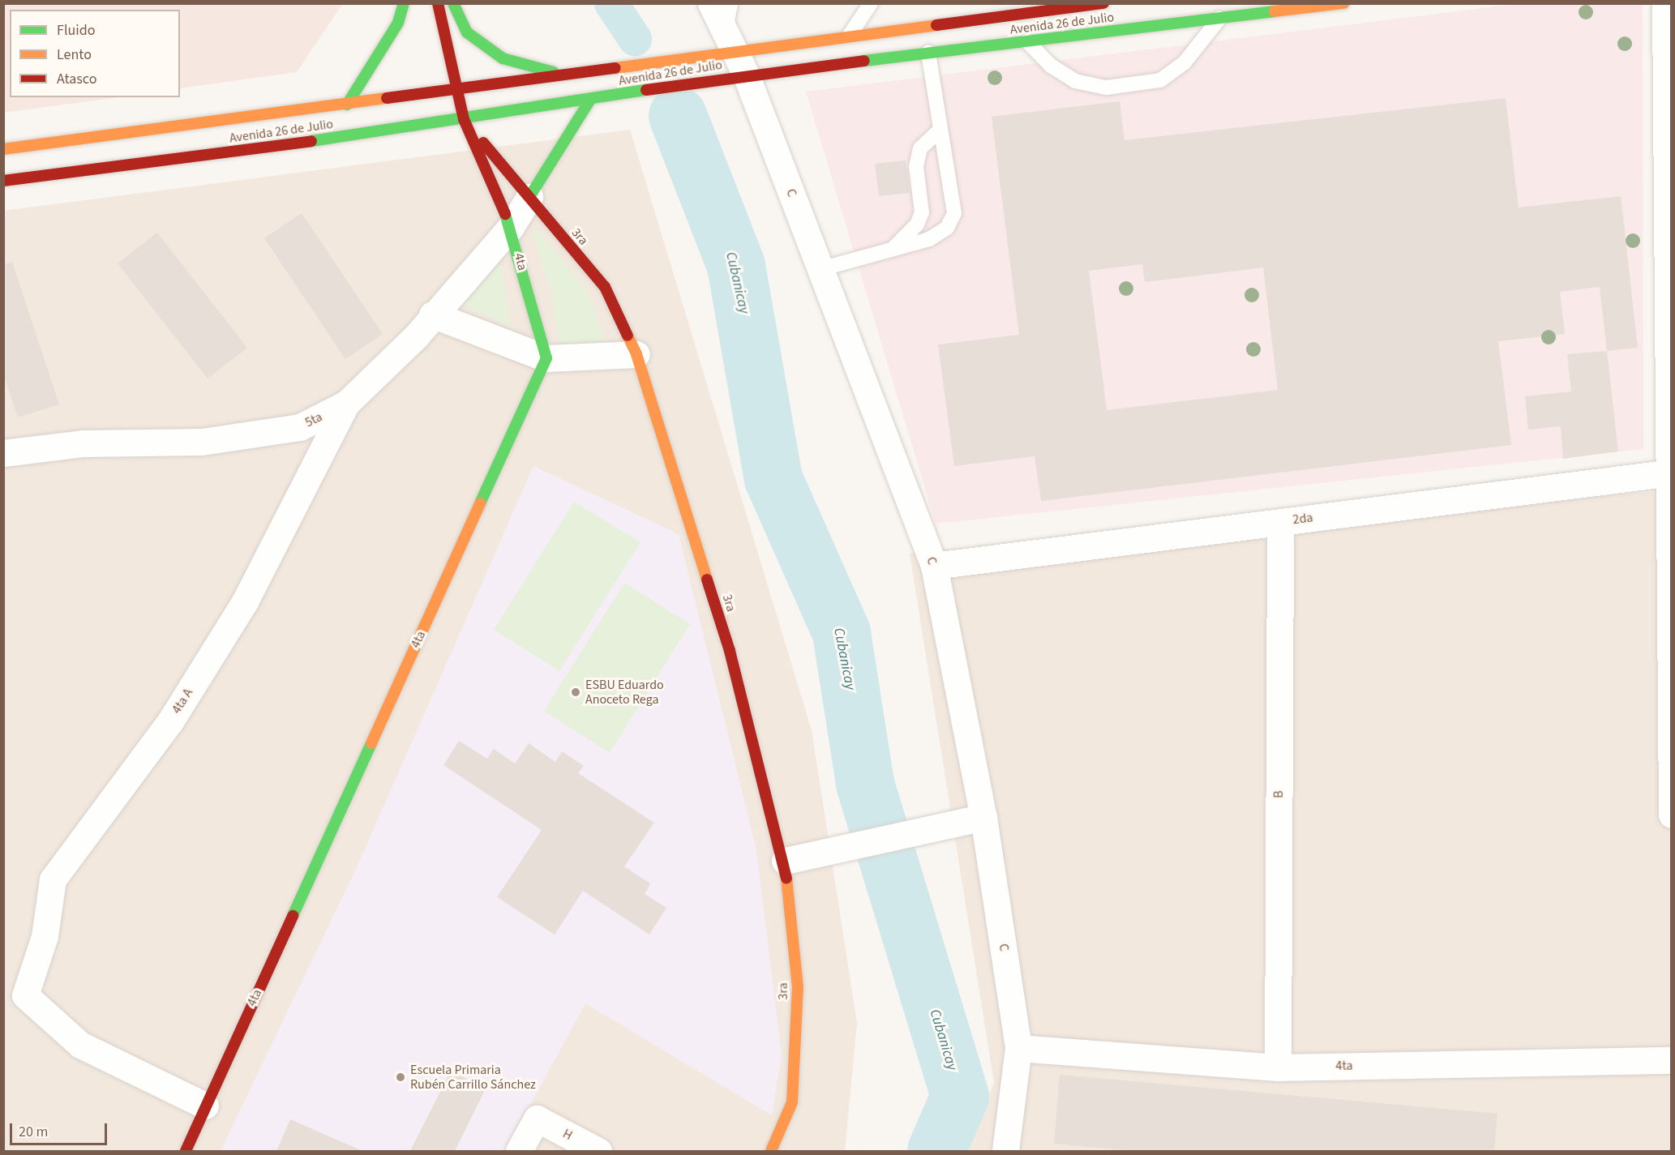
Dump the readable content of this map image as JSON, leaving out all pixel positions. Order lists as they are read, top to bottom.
{
  "streets": {
    "main road": ["Avenida 26 de Julio", "3ra", "4ta"],
    "street": [
      "C",
      "5ta",
      "2da",
      "4ta A",
      "B",
      "H"
    ]
  },
  "crossings": [
    ["Avenida 26 de Julio", "C"],
    ["Avenida 26 de Julio", "3ra"],
    ["Avenida 26 de Julio", "4ta"],
    ["C", "4ta"],
    ["C", "2da"],
    ["3ra", "4ta"],
    ["3ra", "5ta"],
    ["4ta", "5ta"],
    ["4ta", "4ta A"],
    ["4ta", "B"],
    ["5ta", "4ta A"],
    ["2da", "B"]
  ],
  "water": ["Cubanicay"],
  "places": ["ESBU Eduardo Anoceto Rega", "Escuela Primaria Rubén Carrillo Sánchez"],
  "legend": ["Fluido", "Lento", "Atasco"],
  "scale_bar": "20 m"
}
